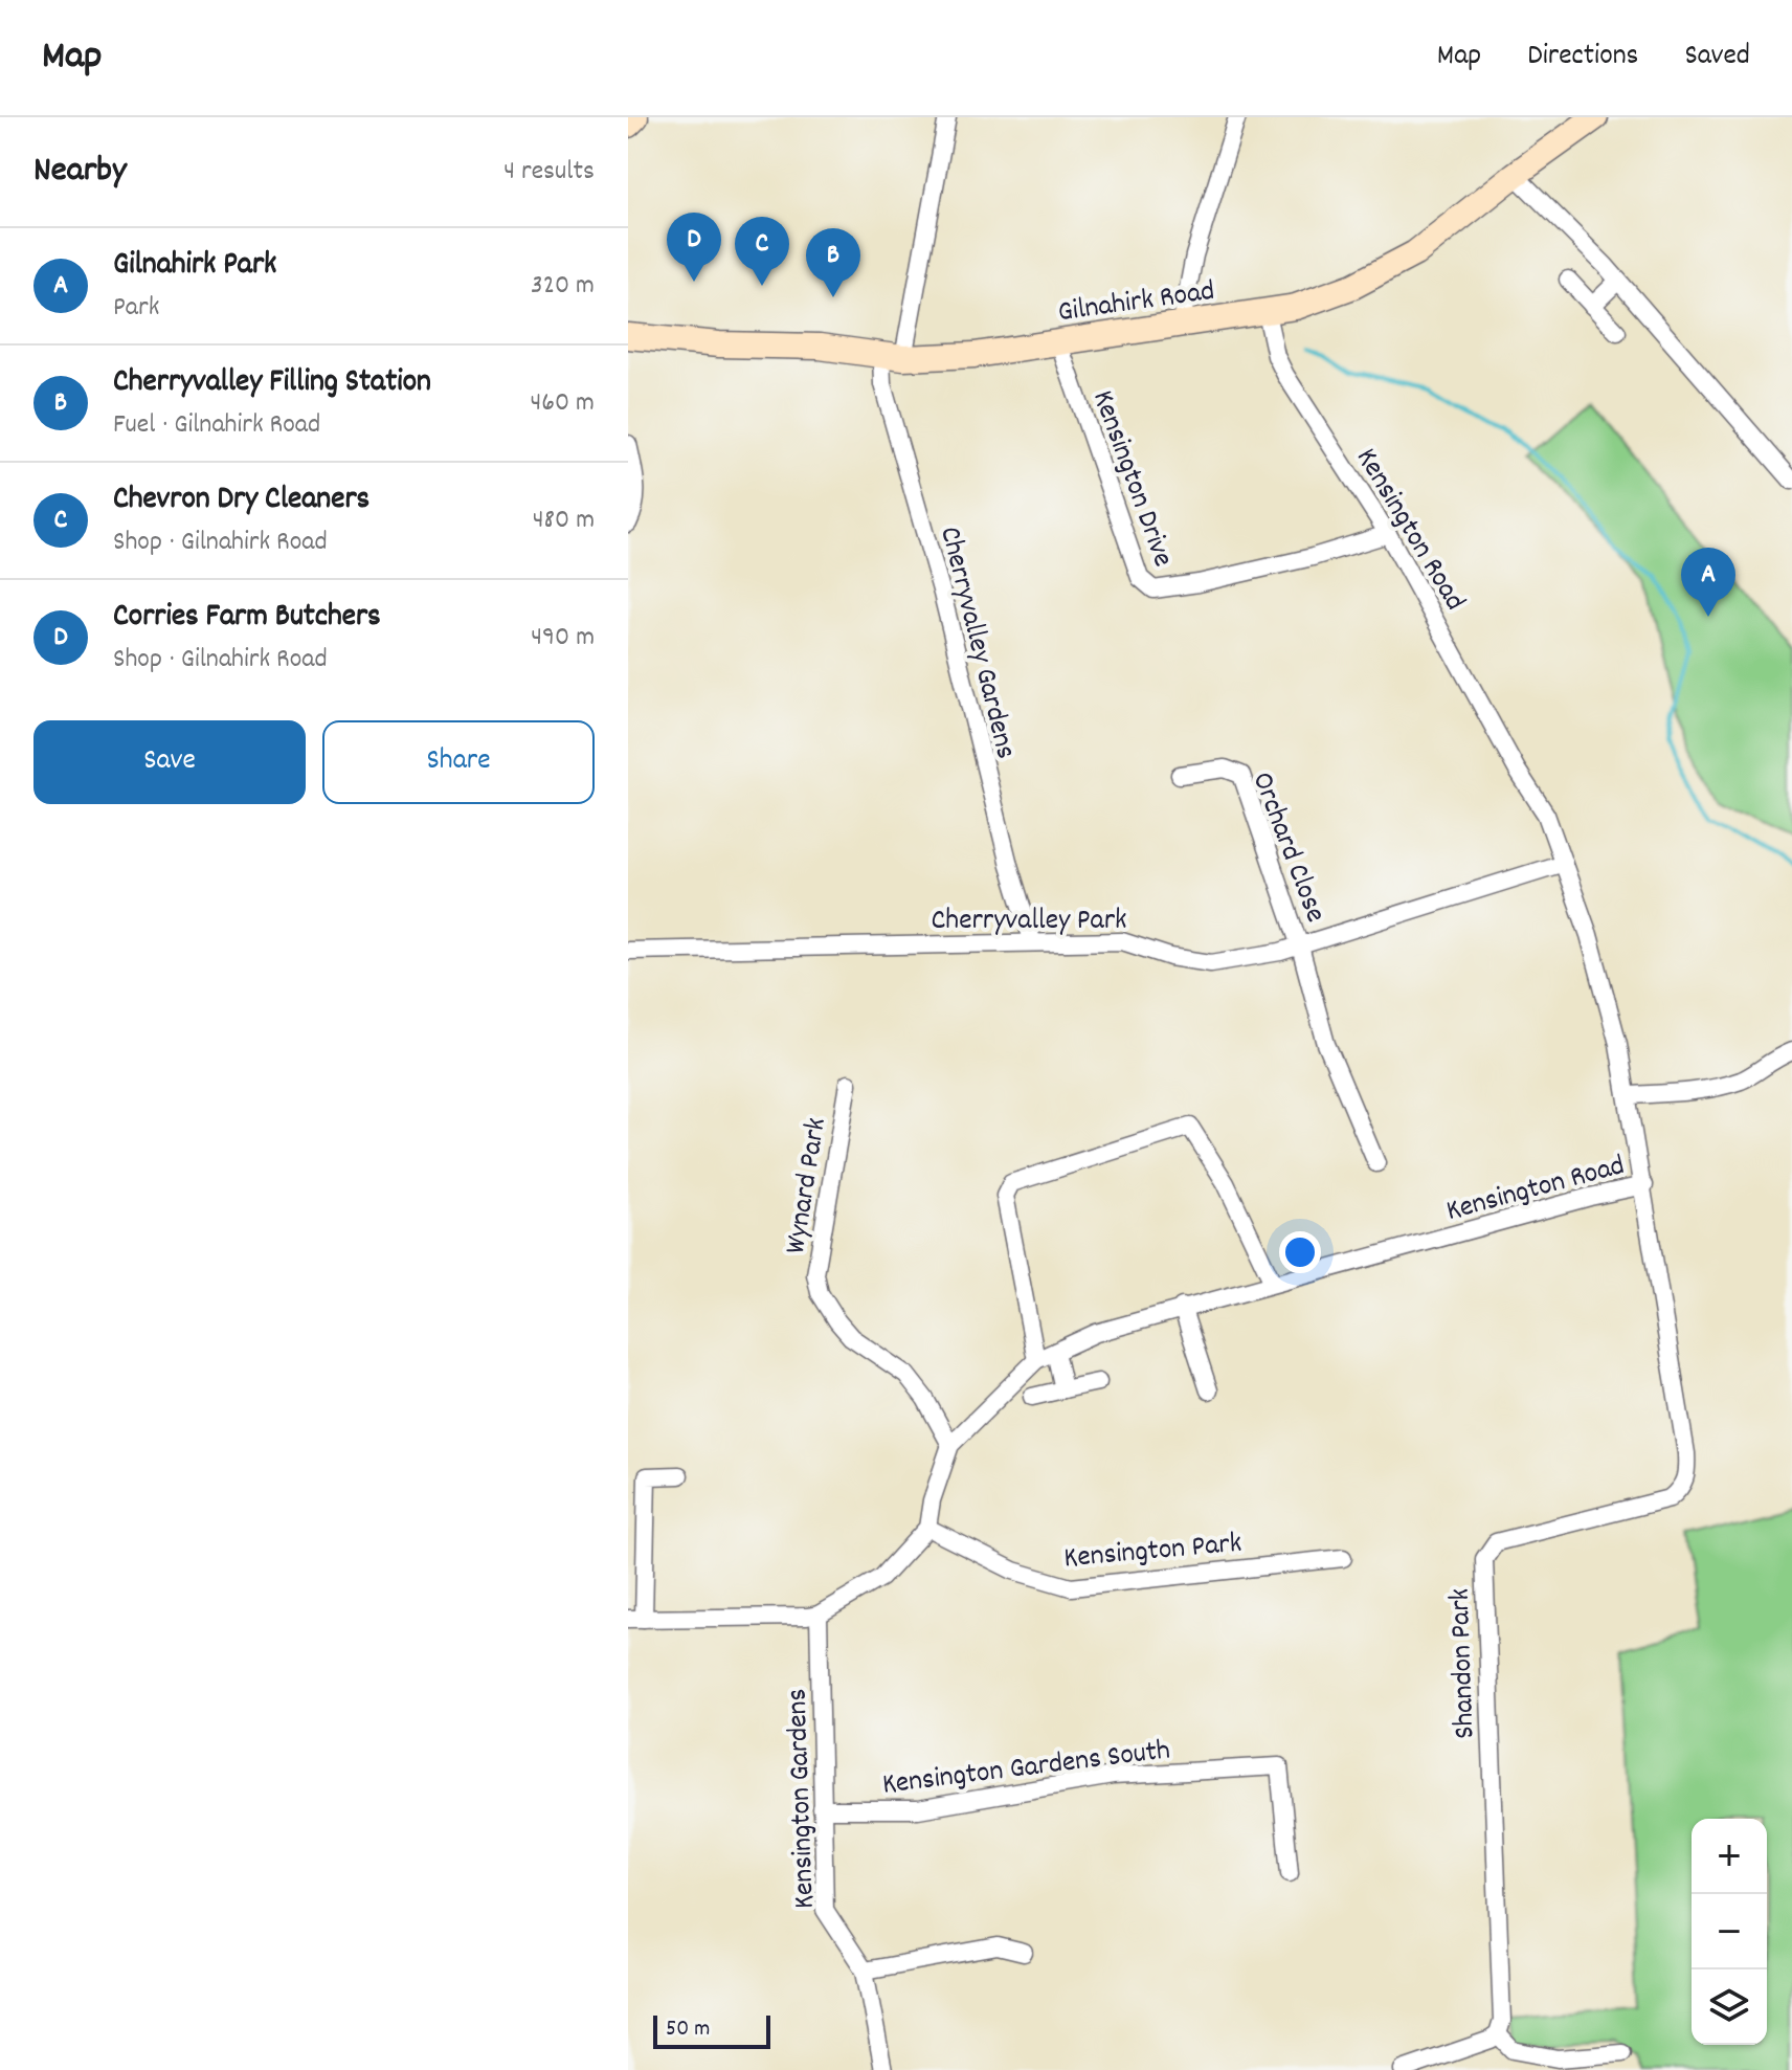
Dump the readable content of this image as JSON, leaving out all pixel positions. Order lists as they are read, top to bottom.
{
  "streets": {
    "street": [
      "Gilnahirk Road",
      "Kensington Drive",
      "Kensington Road",
      "Cherryvalley Gardens",
      "Orchard Close",
      "Cherryvalley Park",
      "Wynard Park",
      "Kensington Park",
      "Shandon Park",
      "Kensington Gardens South",
      "Kensington Gardens"
    ]
  },
  "crossings": [
    ["Gilnahirk Road", "Kensington Drive"],
    ["Gilnahirk Road", "Kensington Road"],
    ["Gilnahirk Road", "Cherryvalley Gardens"],
    ["Kensington Drive", "Kensington Road"],
    ["Kensington Road", "Cherryvalley Park"],
    ["Kensington Road", "Wynard Park"],
    ["Kensington Road", "Kensington Park"],
    ["Kensington Road", "Shandon Park"],
    ["Cherryvalley Gardens", "Cherryvalley Park"],
    ["Orchard Close", "Cherryvalley Park"],
    ["Kensington Gardens South", "Kensington Gardens"]
  ],
  "scale_bar": "50 m",
  "page": {
    "header": "Map",
    "nav": ["Map", "Directions", "Saved"],
    "heading": ["Nearby", "4 results"],
    "pins": [
      "D",
      "C",
      "B",
      "A"
    ],
    "list": [
      {
        "mark": "A",
        "name": "Gilnahirk Park",
        "note": "Park",
        "value": "320 m"
      },
      {
        "mark": "B",
        "name": "Cherryvalley Filling Station",
        "note": "Fuel · Gilnahirk Road",
        "value": "460 m"
      },
      {
        "mark": "C",
        "name": "Chevron Dry Cleaners",
        "note": "Shop · Gilnahirk Road",
        "value": "480 m"
      },
      {
        "mark": "D",
        "name": "Corries Farm Butchers",
        "note": "Shop · Gilnahirk Road",
        "value": "490 m"
      }
    ],
    "buttons": ["Save", "Share"],
    "map_buttons": ["+", "−"],
    "scale": "50 m"
  }
}
